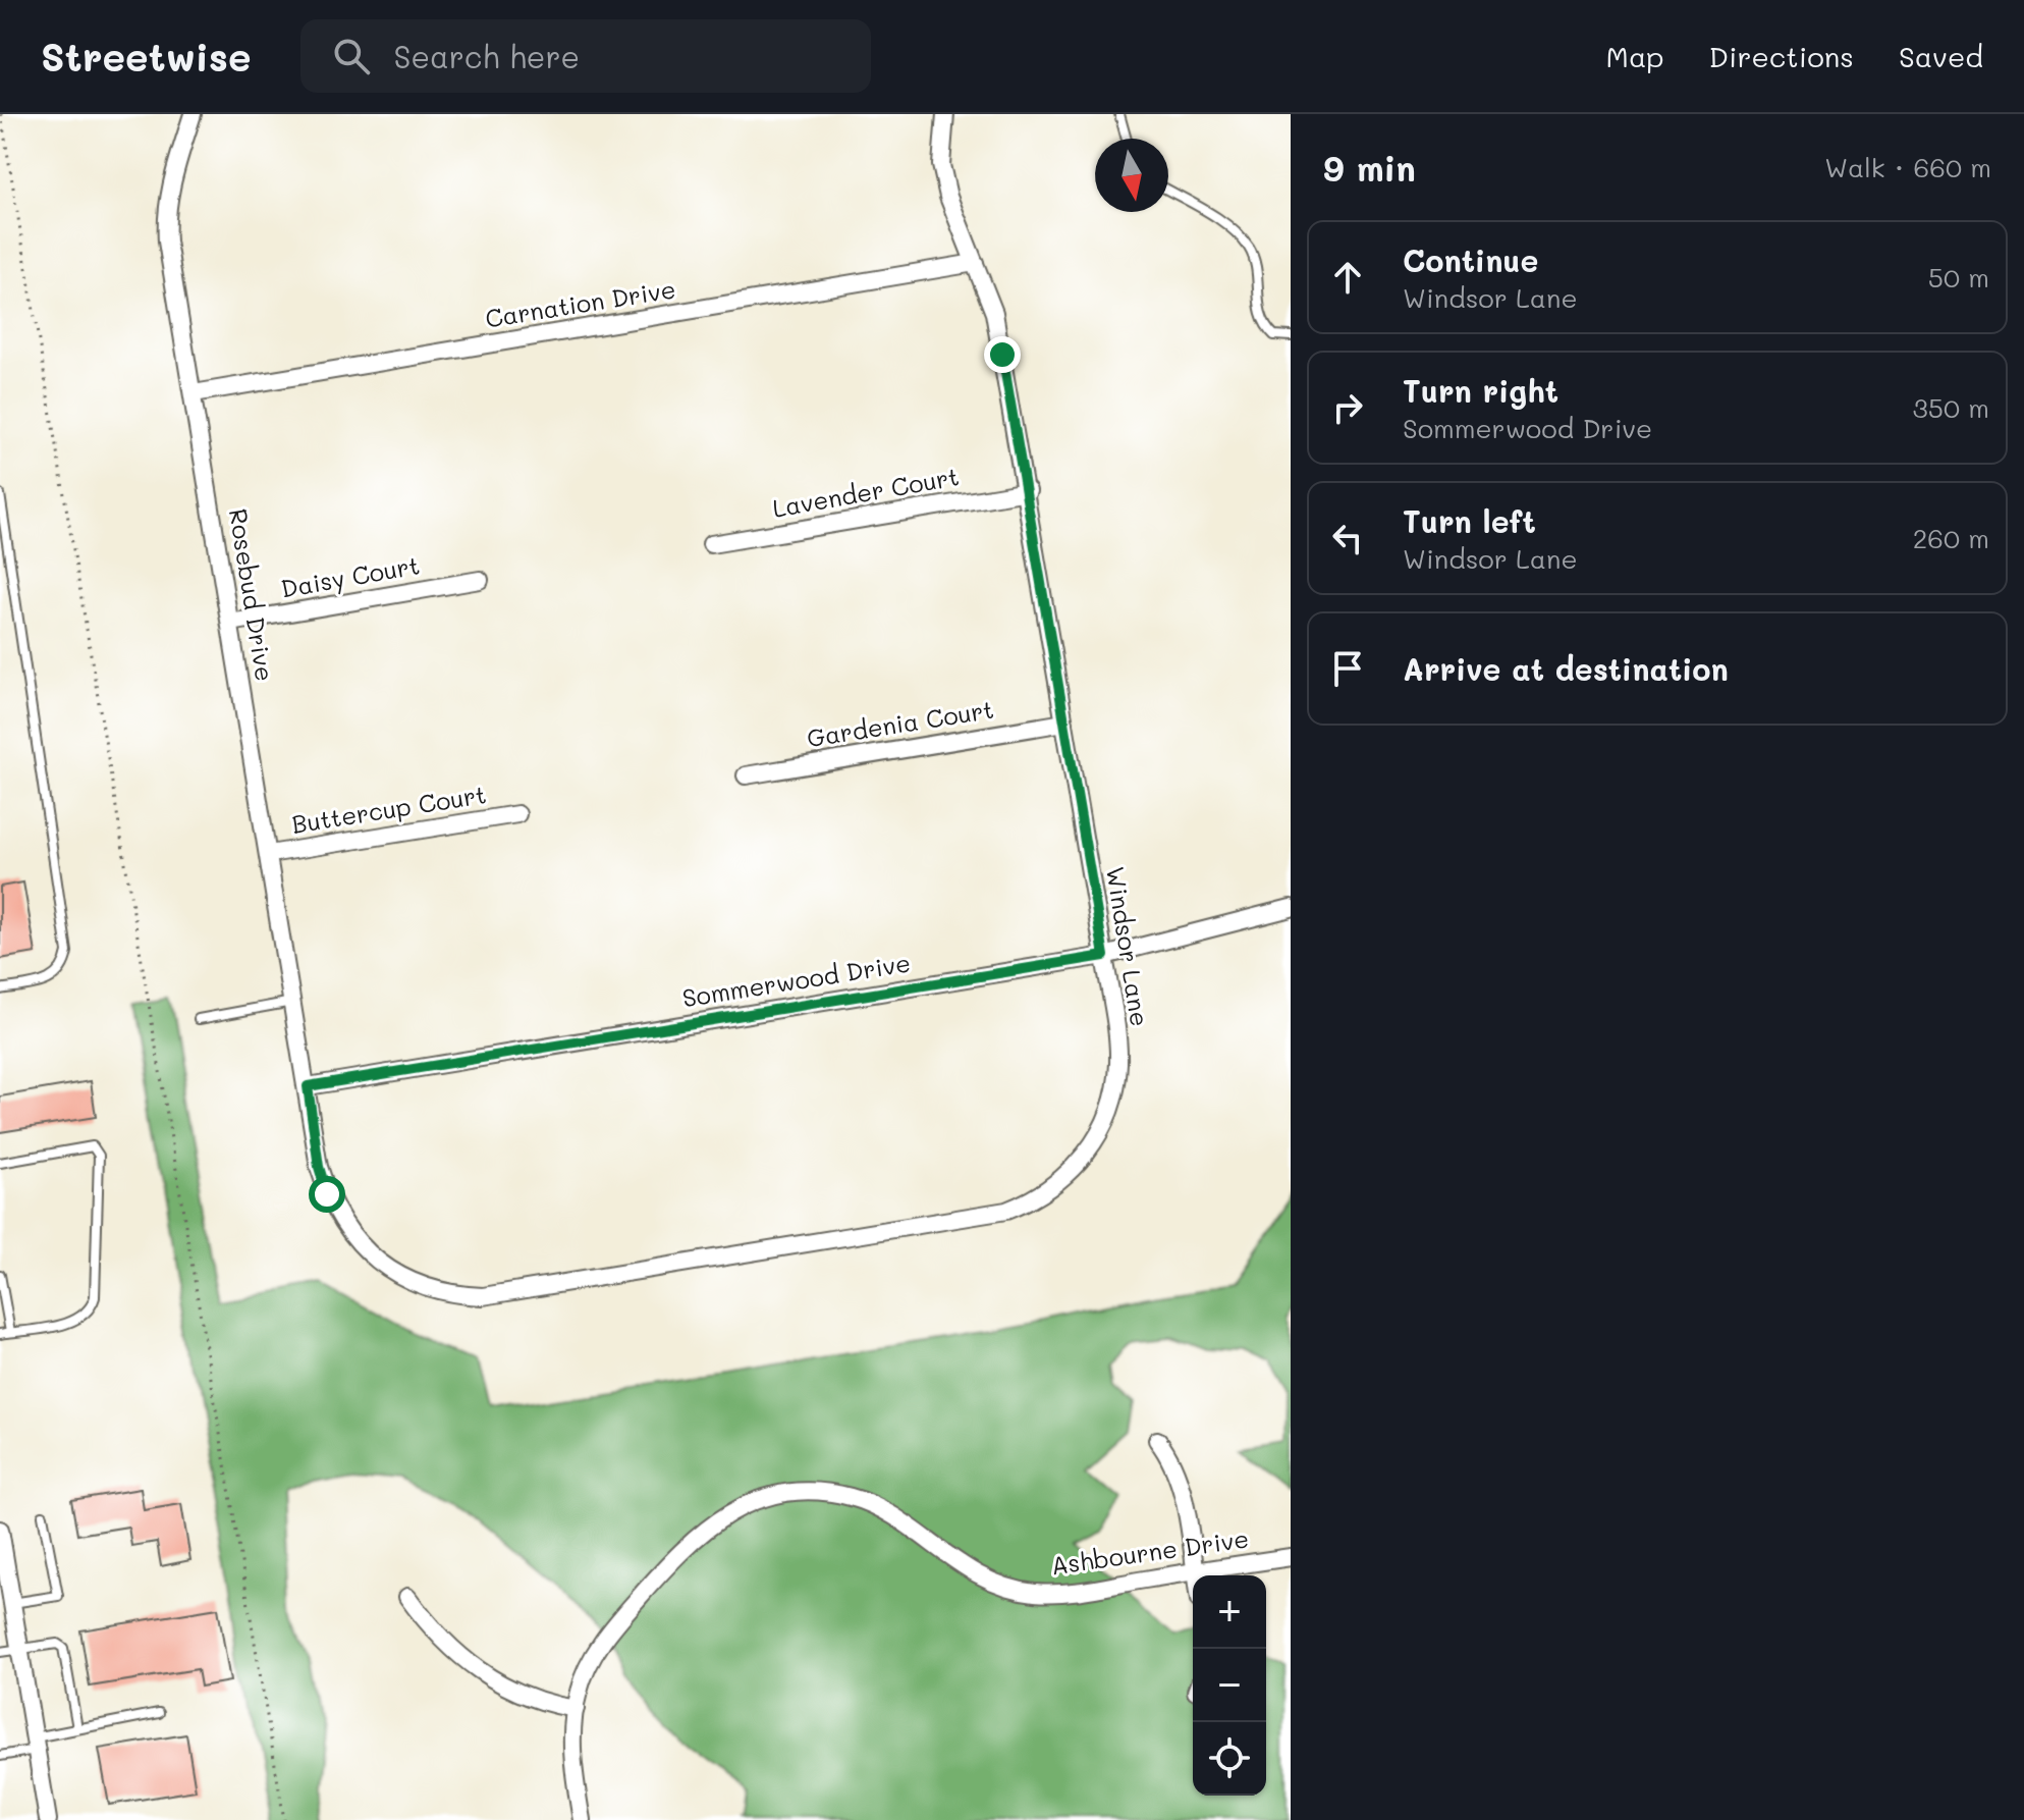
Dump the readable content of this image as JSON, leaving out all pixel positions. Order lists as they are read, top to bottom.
{
  "streets": {
    "street": [
      "Carnation Drive",
      "Lavender Court",
      "Daisy Court",
      "Rosebud Drive",
      "Gardenia Court",
      "Buttercup Court",
      "Windsor Lane",
      "Sommerwood Drive",
      "Ashbourne Drive"
    ]
  },
  "crossings": [
    ["Carnation Drive", "Rosebud Drive"],
    ["Carnation Drive", "Windsor Lane"],
    ["Lavender Court", "Windsor Lane"],
    ["Daisy Court", "Rosebud Drive"],
    ["Rosebud Drive", "Buttercup Court"],
    ["Rosebud Drive", "Windsor Lane"],
    ["Rosebud Drive", "Sommerwood Drive"],
    ["Gardenia Court", "Windsor Lane"],
    ["Windsor Lane", "Sommerwood Drive"]
  ],
  "north": "bottom",
  "page": {
    "header": "Streetwise",
    "search": "Search here",
    "nav": ["Map", "Directions", "Saved"],
    "heading": ["9 min", "Walk · 660 m"],
    "list": [
      ["Continue", "Windsor Lane", "50 m"],
      ["Turn right", "Sommerwood Drive", "350 m"],
      ["Turn left", "Windsor Lane", "260 m"],
      "Arrive at destination"
    ],
    "map_buttons": ["+", "−"]
  }
}
